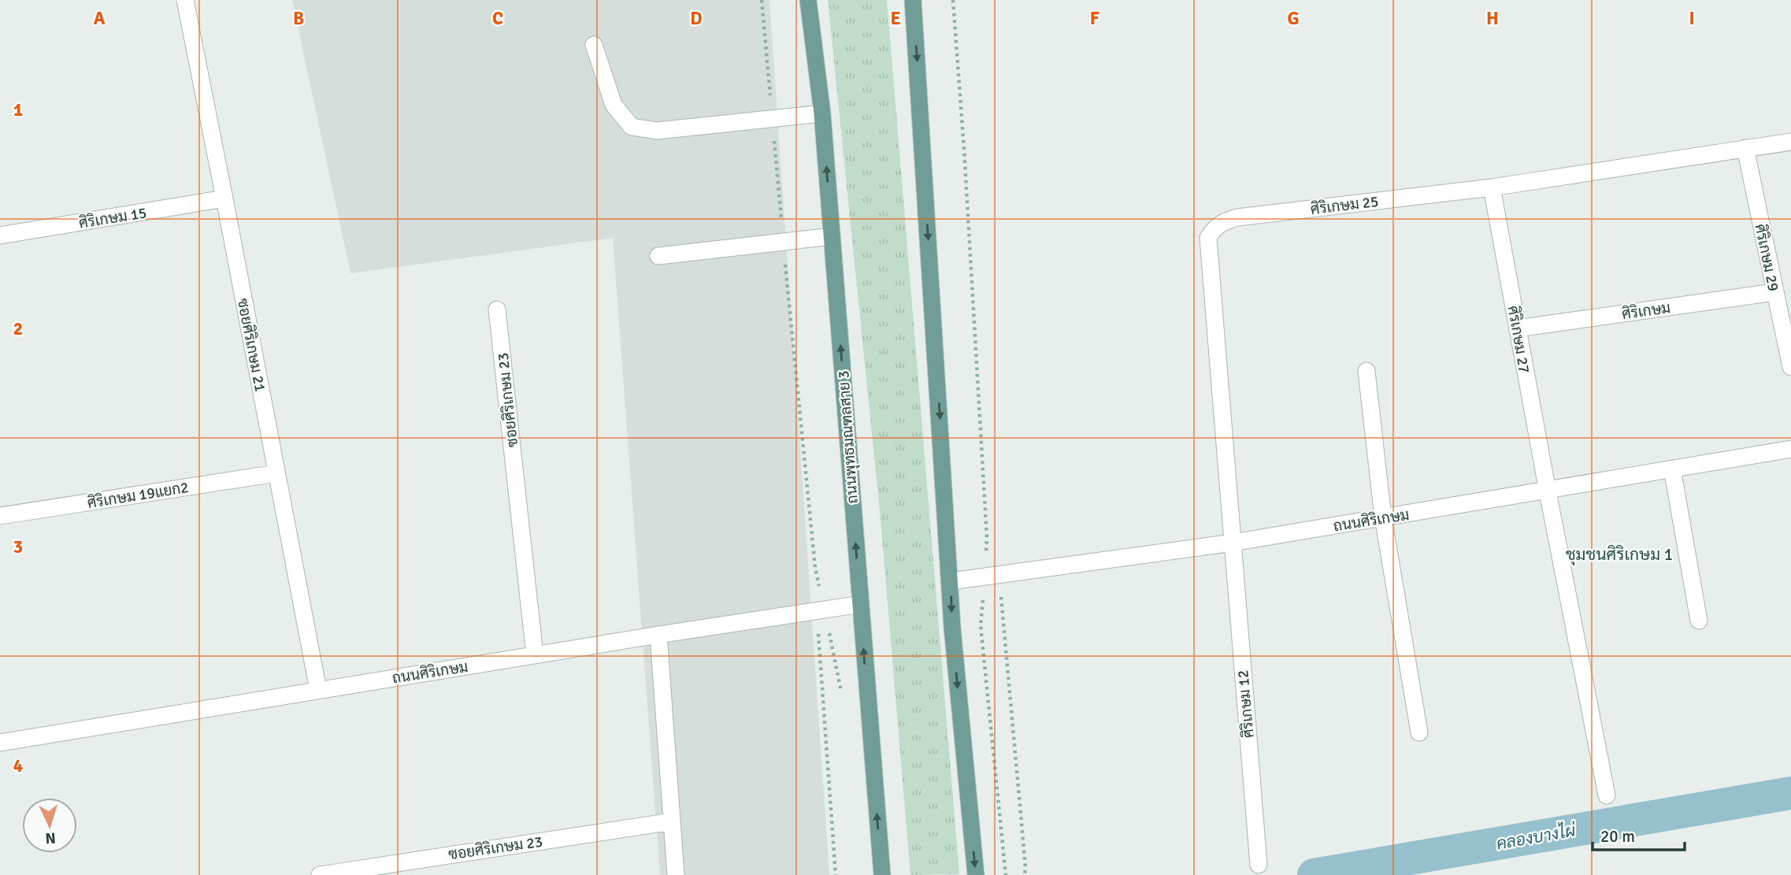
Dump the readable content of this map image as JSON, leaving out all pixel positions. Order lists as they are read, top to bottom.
{
  "streets": {
    "main road": ["ถนนพุทธมณฑลสาย 3"],
    "street": [
      "ศิริเกษม 25",
      "ศิริเกษม 15",
      "ศิริเกษม 29",
      "ศิริเกษม",
      "ศิริเกษม 27",
      "ซอยศิริเกษม 21",
      "ซอยศิริเกษม 23",
      "ศิริเกษม 19แยก2",
      "ถนนศิริเกษม",
      "ศิริเกษม 12"
    ]
  },
  "crossings": [
    ["ศิริเกษม 25", "ศิริเกษม 29"],
    ["ศิริเกษม 25", "ศิริเกษม 27"],
    ["ศิริเกษม 25", "ถนนศิริเกษม"],
    ["ศิริเกษม 25", "ศิริเกษม 12"],
    ["ศิริเกษม 15", "ซอยศิริเกษม 21"],
    ["ศิริเกษม 29", "ศิริเกษม"],
    ["ศิริเกษม", "ศิริเกษม 27"],
    ["ศิริเกษม 27", "ถนนศิริเกษม"],
    ["ซอยศิริเกษม 21", "ศิริเกษม 19แยก2"],
    ["ซอยศิริเกษม 21", "ถนนศิริเกษม"],
    ["ซอยศิริเกษม 23", "ถนนศิริเกษม"],
    ["ถนนพุทธมณฑลสาย 3", "ถนนศิริเกษม"],
    ["ถนนศิริเกษม", "ศิริเกษม 12"]
  ],
  "districts": ["ชุมชนศิริเกษม 1"],
  "water": ["คลองบางไผ่"],
  "scale_bar": "20 m",
  "north": "bottom",
  "grid": {
    "columns": [
      "A",
      "B",
      "C",
      "D",
      "E",
      "F",
      "G",
      "H",
      "I"
    ],
    "rows": [
      "1",
      "2",
      "3",
      "4"
    ]
  }
}
